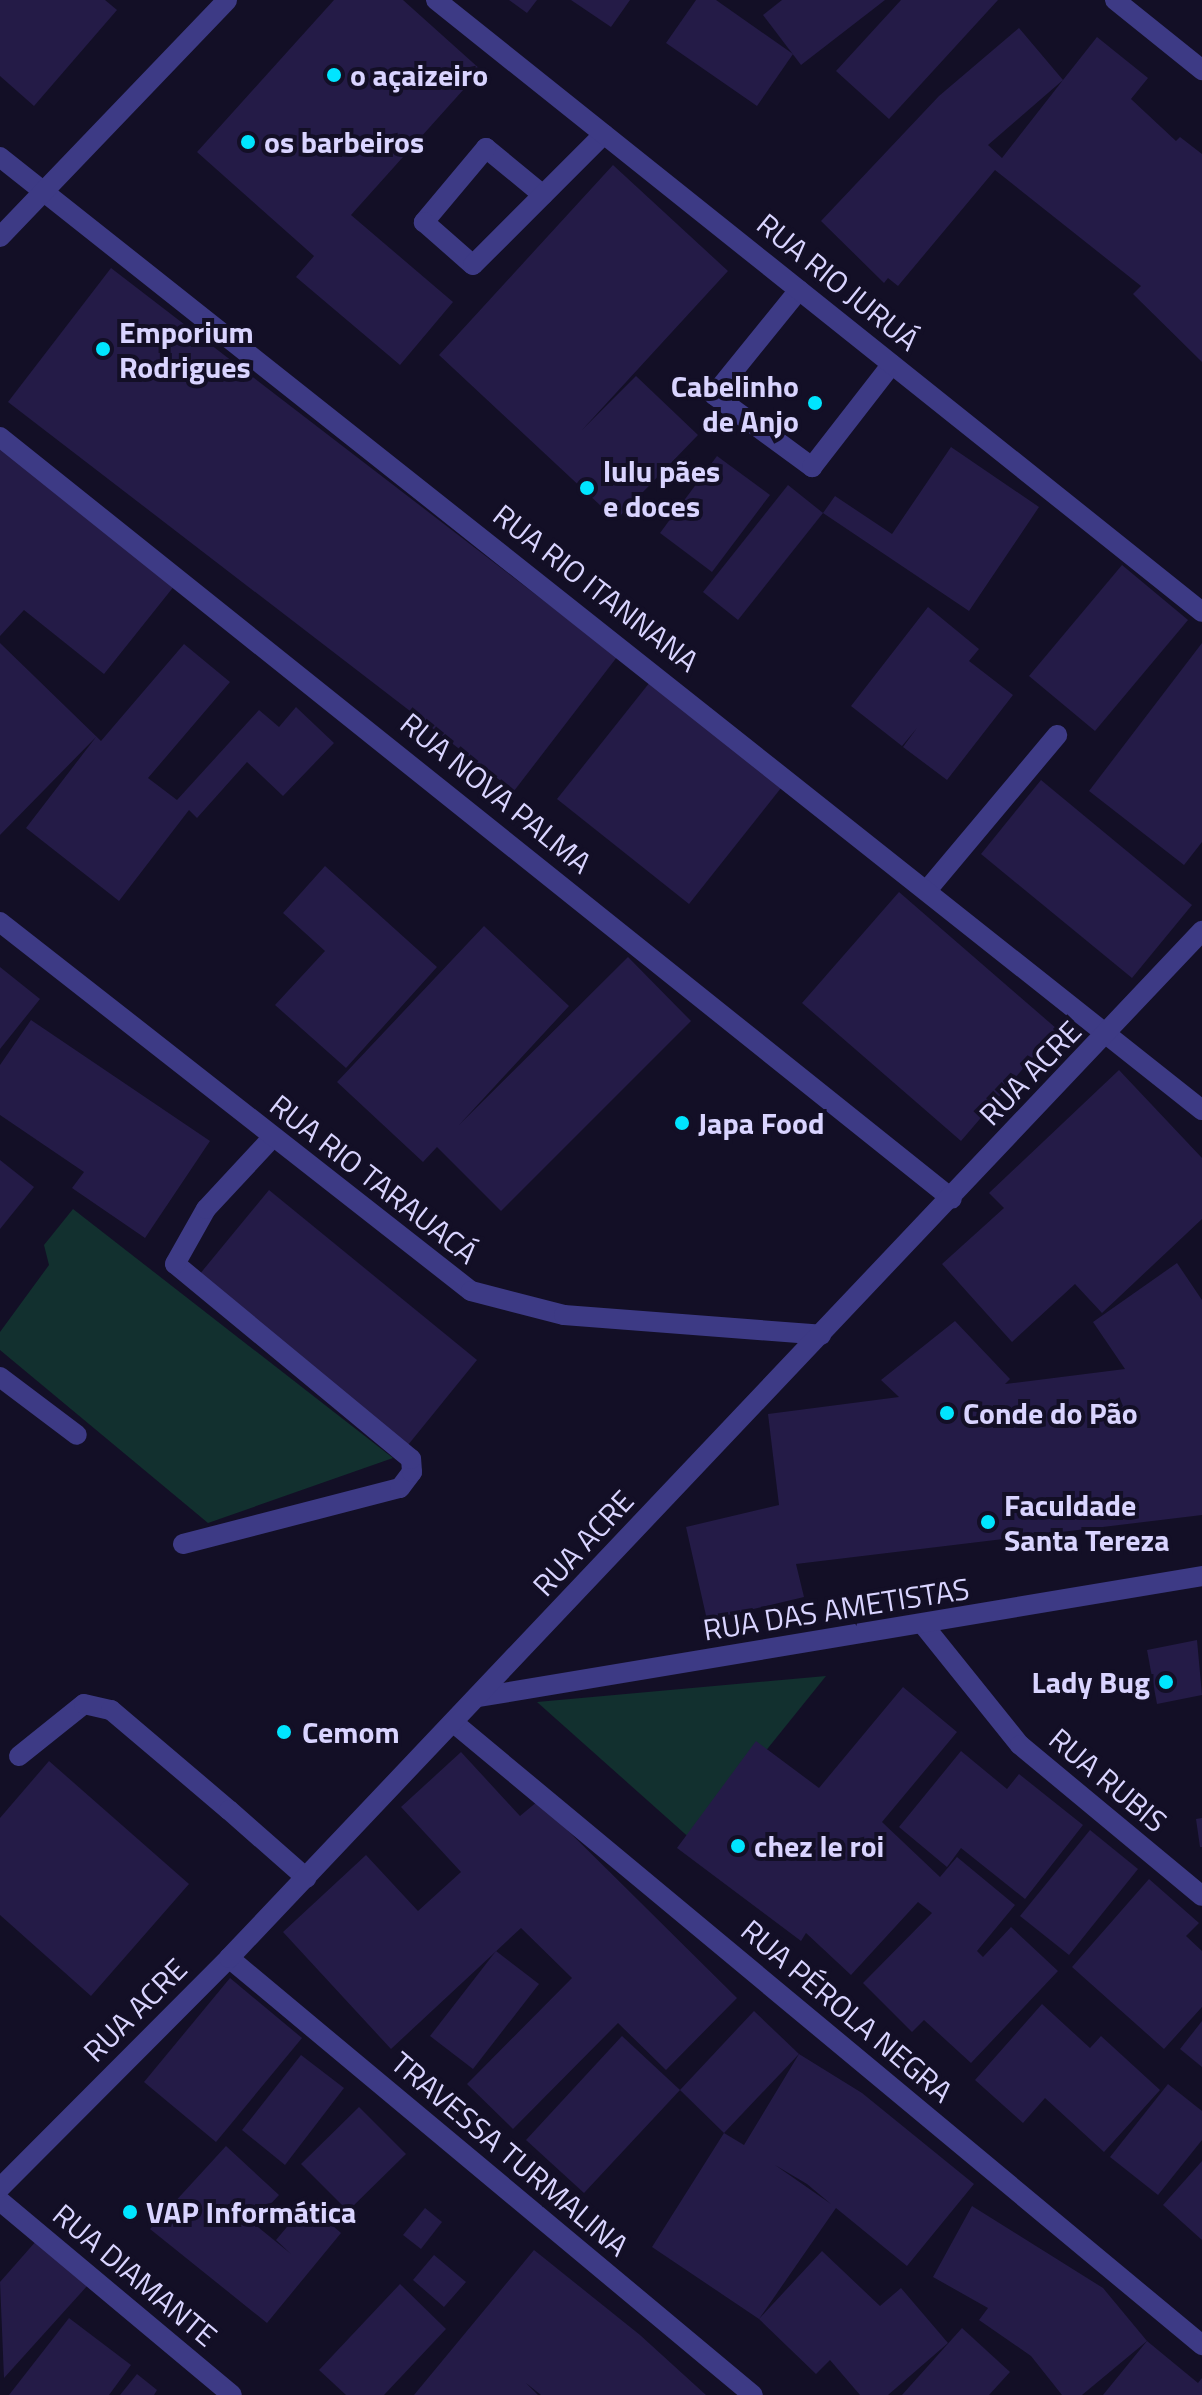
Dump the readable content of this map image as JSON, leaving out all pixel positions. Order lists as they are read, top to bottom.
{
  "streets": {
    "street": [
      "RUA RIO JURUÁ",
      "RUA RIO ITANNANA",
      "RUA NOVA PALMA",
      "RUA ACRE",
      "RUA RIO TARAUACÁ",
      "RUA DAS AMETISTAS",
      "RUA RUBIS",
      "RUA PÉROLA NEGRA",
      "TRAVESSA TURMALINA",
      "RUA DIAMANTE"
    ]
  },
  "crossings": [
    ["RUA RIO ITANNANA", "RUA ACRE"],
    ["RUA NOVA PALMA", "RUA ACRE"],
    ["RUA ACRE", "RUA RIO TARAUACÁ"],
    ["RUA ACRE", "RUA DAS AMETISTAS"],
    ["RUA ACRE", "RUA PÉROLA NEGRA"],
    ["RUA ACRE", "TRAVESSA TURMALINA"],
    ["RUA DAS AMETISTAS", "RUA RUBIS"]
  ],
  "places": [
    "o açaizeiro",
    "os barbeiros",
    "Emporium Rodrigues",
    "Cabelinho de Anjo",
    "lulu pães e doces",
    "Japa Food",
    "Conde do Pão",
    "Faculdade Santa Tereza",
    "Lady Bug",
    "Cemom",
    "chez le roi",
    "VAP Informática"
  ]
}
